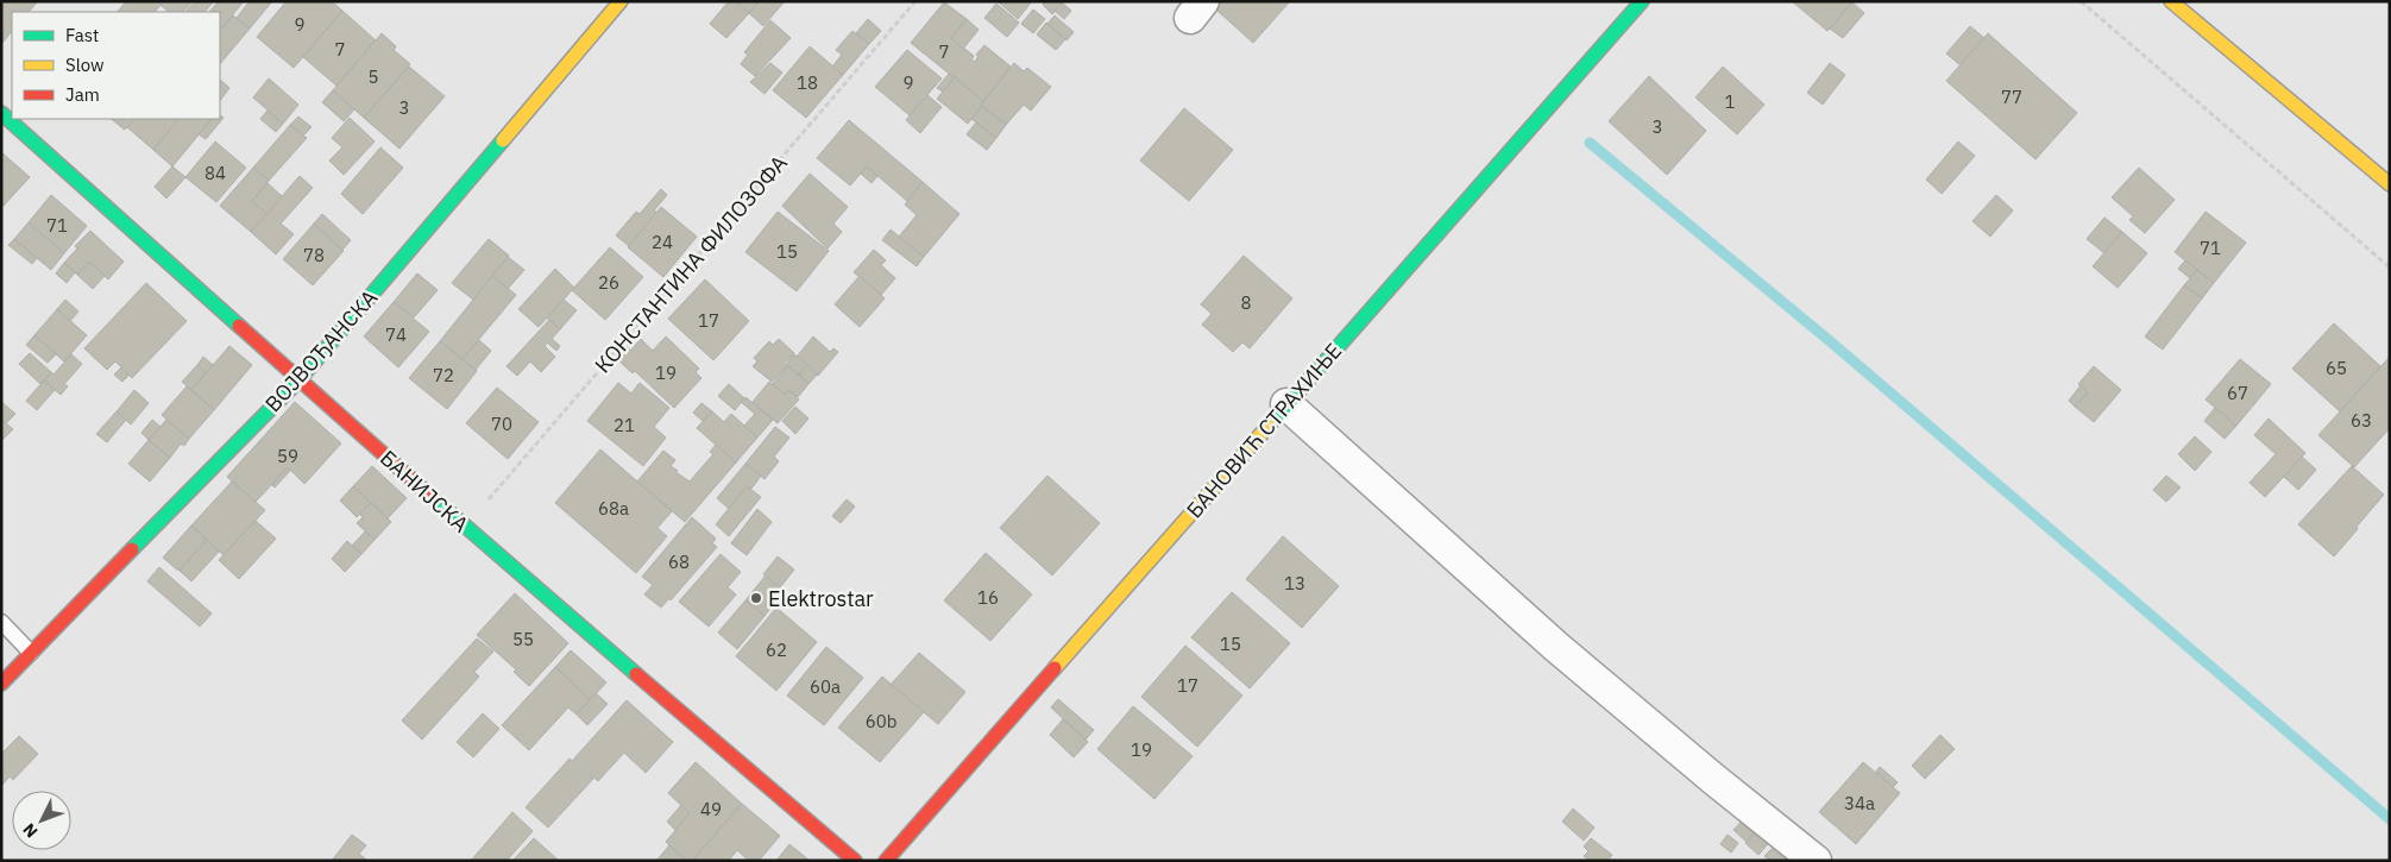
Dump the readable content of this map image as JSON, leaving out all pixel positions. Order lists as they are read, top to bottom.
{
  "streets": {
    "street": ["ВОЈВОЂАНСКА", "БАНОВИЋ СТРАХИЊЕ", "БАНИЈСКА"],
    "path": ["КОНСТАНТИНА ФИЛОЗОФА"]
  },
  "crossings": [
    ["КОНСТАНТИНА ФИЛОЗОФА", "БАНИЈСКА"],
    ["ВОЈВОЂАНСКА", "БАНИЈСКА"]
  ],
  "places": ["Elektrostar"],
  "house_numbers": [
    "9",
    "7",
    "7",
    "5",
    "18",
    "9",
    "77",
    "1",
    "3",
    "3",
    "84",
    "71",
    "24",
    "71",
    "15",
    "78",
    "26",
    "8",
    "17",
    "74",
    "65",
    "19",
    "72",
    "67",
    "63",
    "70",
    "21",
    "59",
    "68a",
    "68",
    "13",
    "16",
    "55",
    "15",
    "62",
    "17",
    "60a",
    "60b",
    "19",
    "34a",
    "49"
  ],
  "legend": ["Fast", "Slow", "Jam"],
  "north": "bottom left"
}
